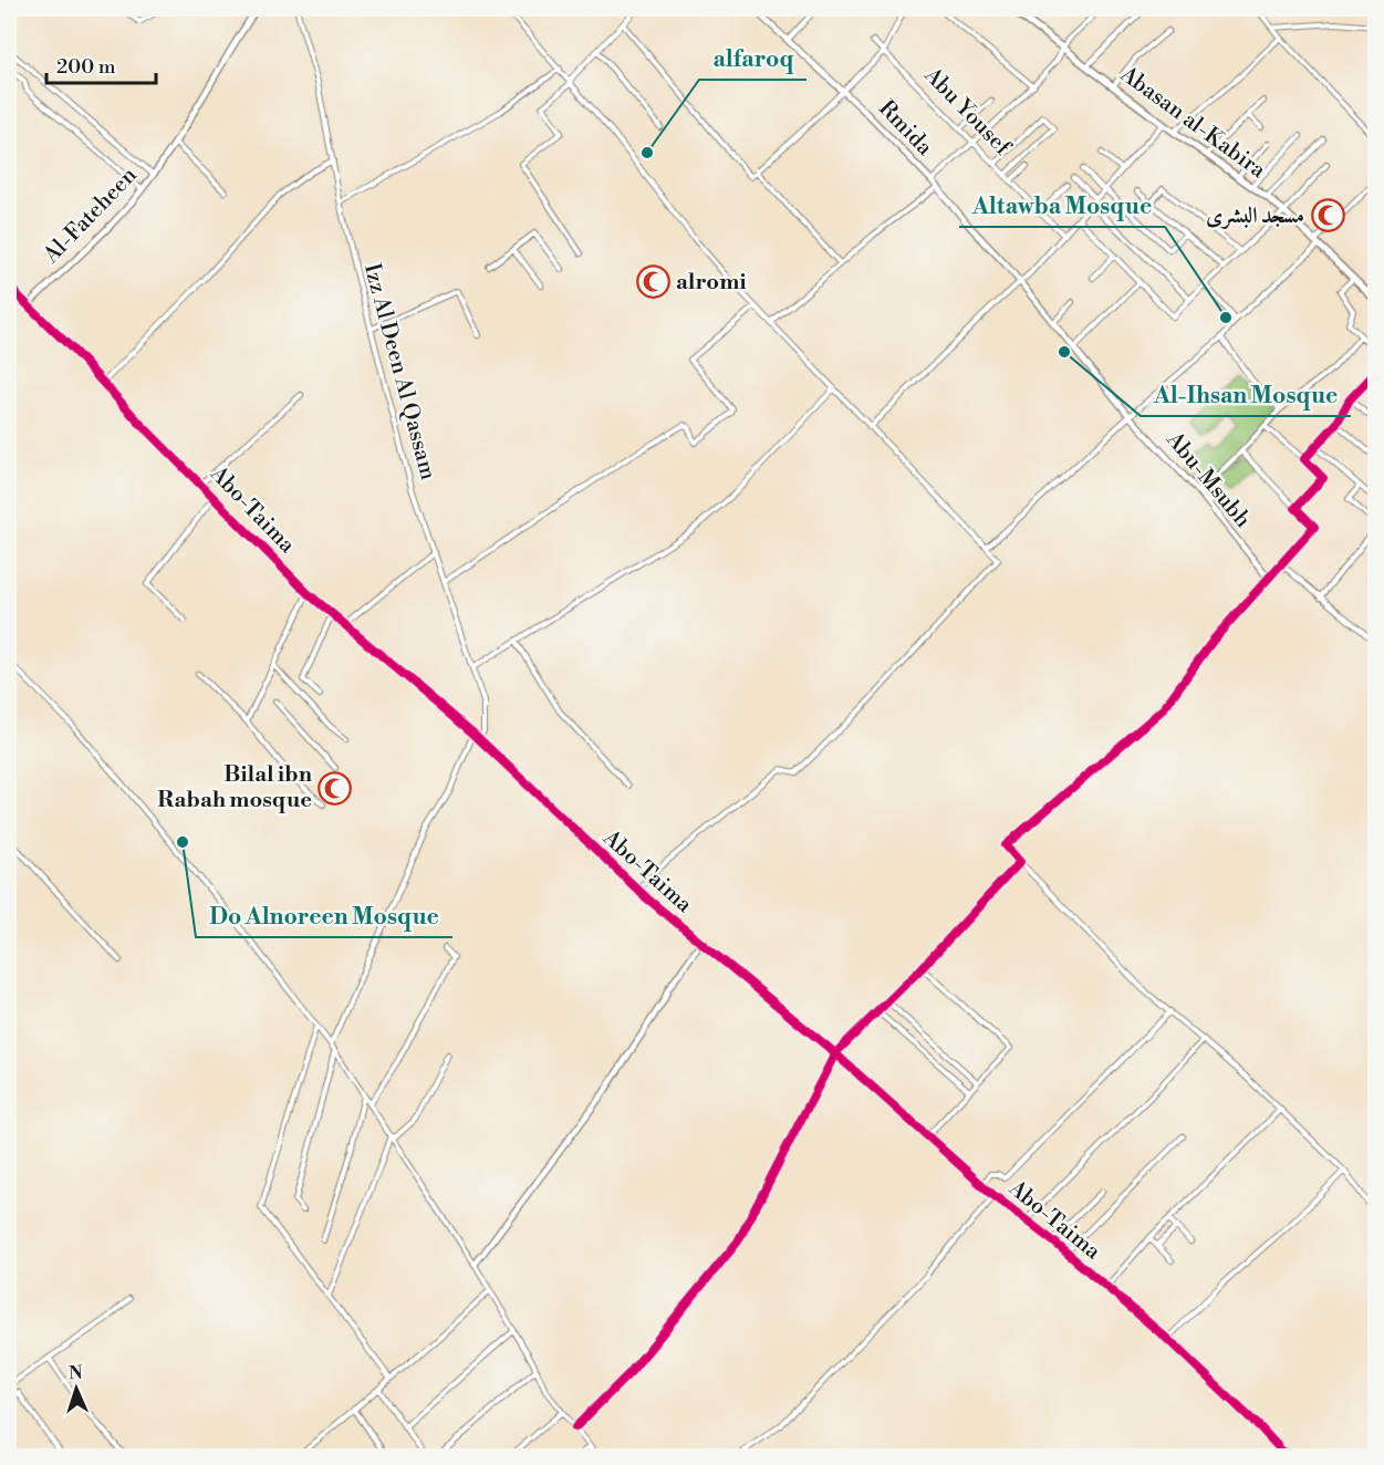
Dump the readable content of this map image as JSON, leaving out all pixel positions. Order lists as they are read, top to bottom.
{
  "streets": {
    "main road": ["Abasan al-Kabira"],
    "street": [
      "Abu Yousef",
      "Rmida",
      "Al-Fateheen",
      "Izz Al Deen Al Qassam",
      "Abu-Msubh",
      "Abo-Taima"
    ]
  },
  "crossings": [
    ["Rmida", "Abu-Msubh"],
    ["Al-Fateheen", "Abo-Taima"],
    ["Izz Al Deen Al Qassam", "Abo-Taima"]
  ],
  "places": {
    "other": [
      "alfaroq",
      "Altawba Mosque",
      "Al-Ihsan Mosque",
      "Do Alnoreen Mosque"
    ],
    "mosque": ["مسجد البشرى", "alromi", "Bilal ibn Rabah mosque"]
  },
  "scale_bar": "200 m",
  "north": "top"
}
